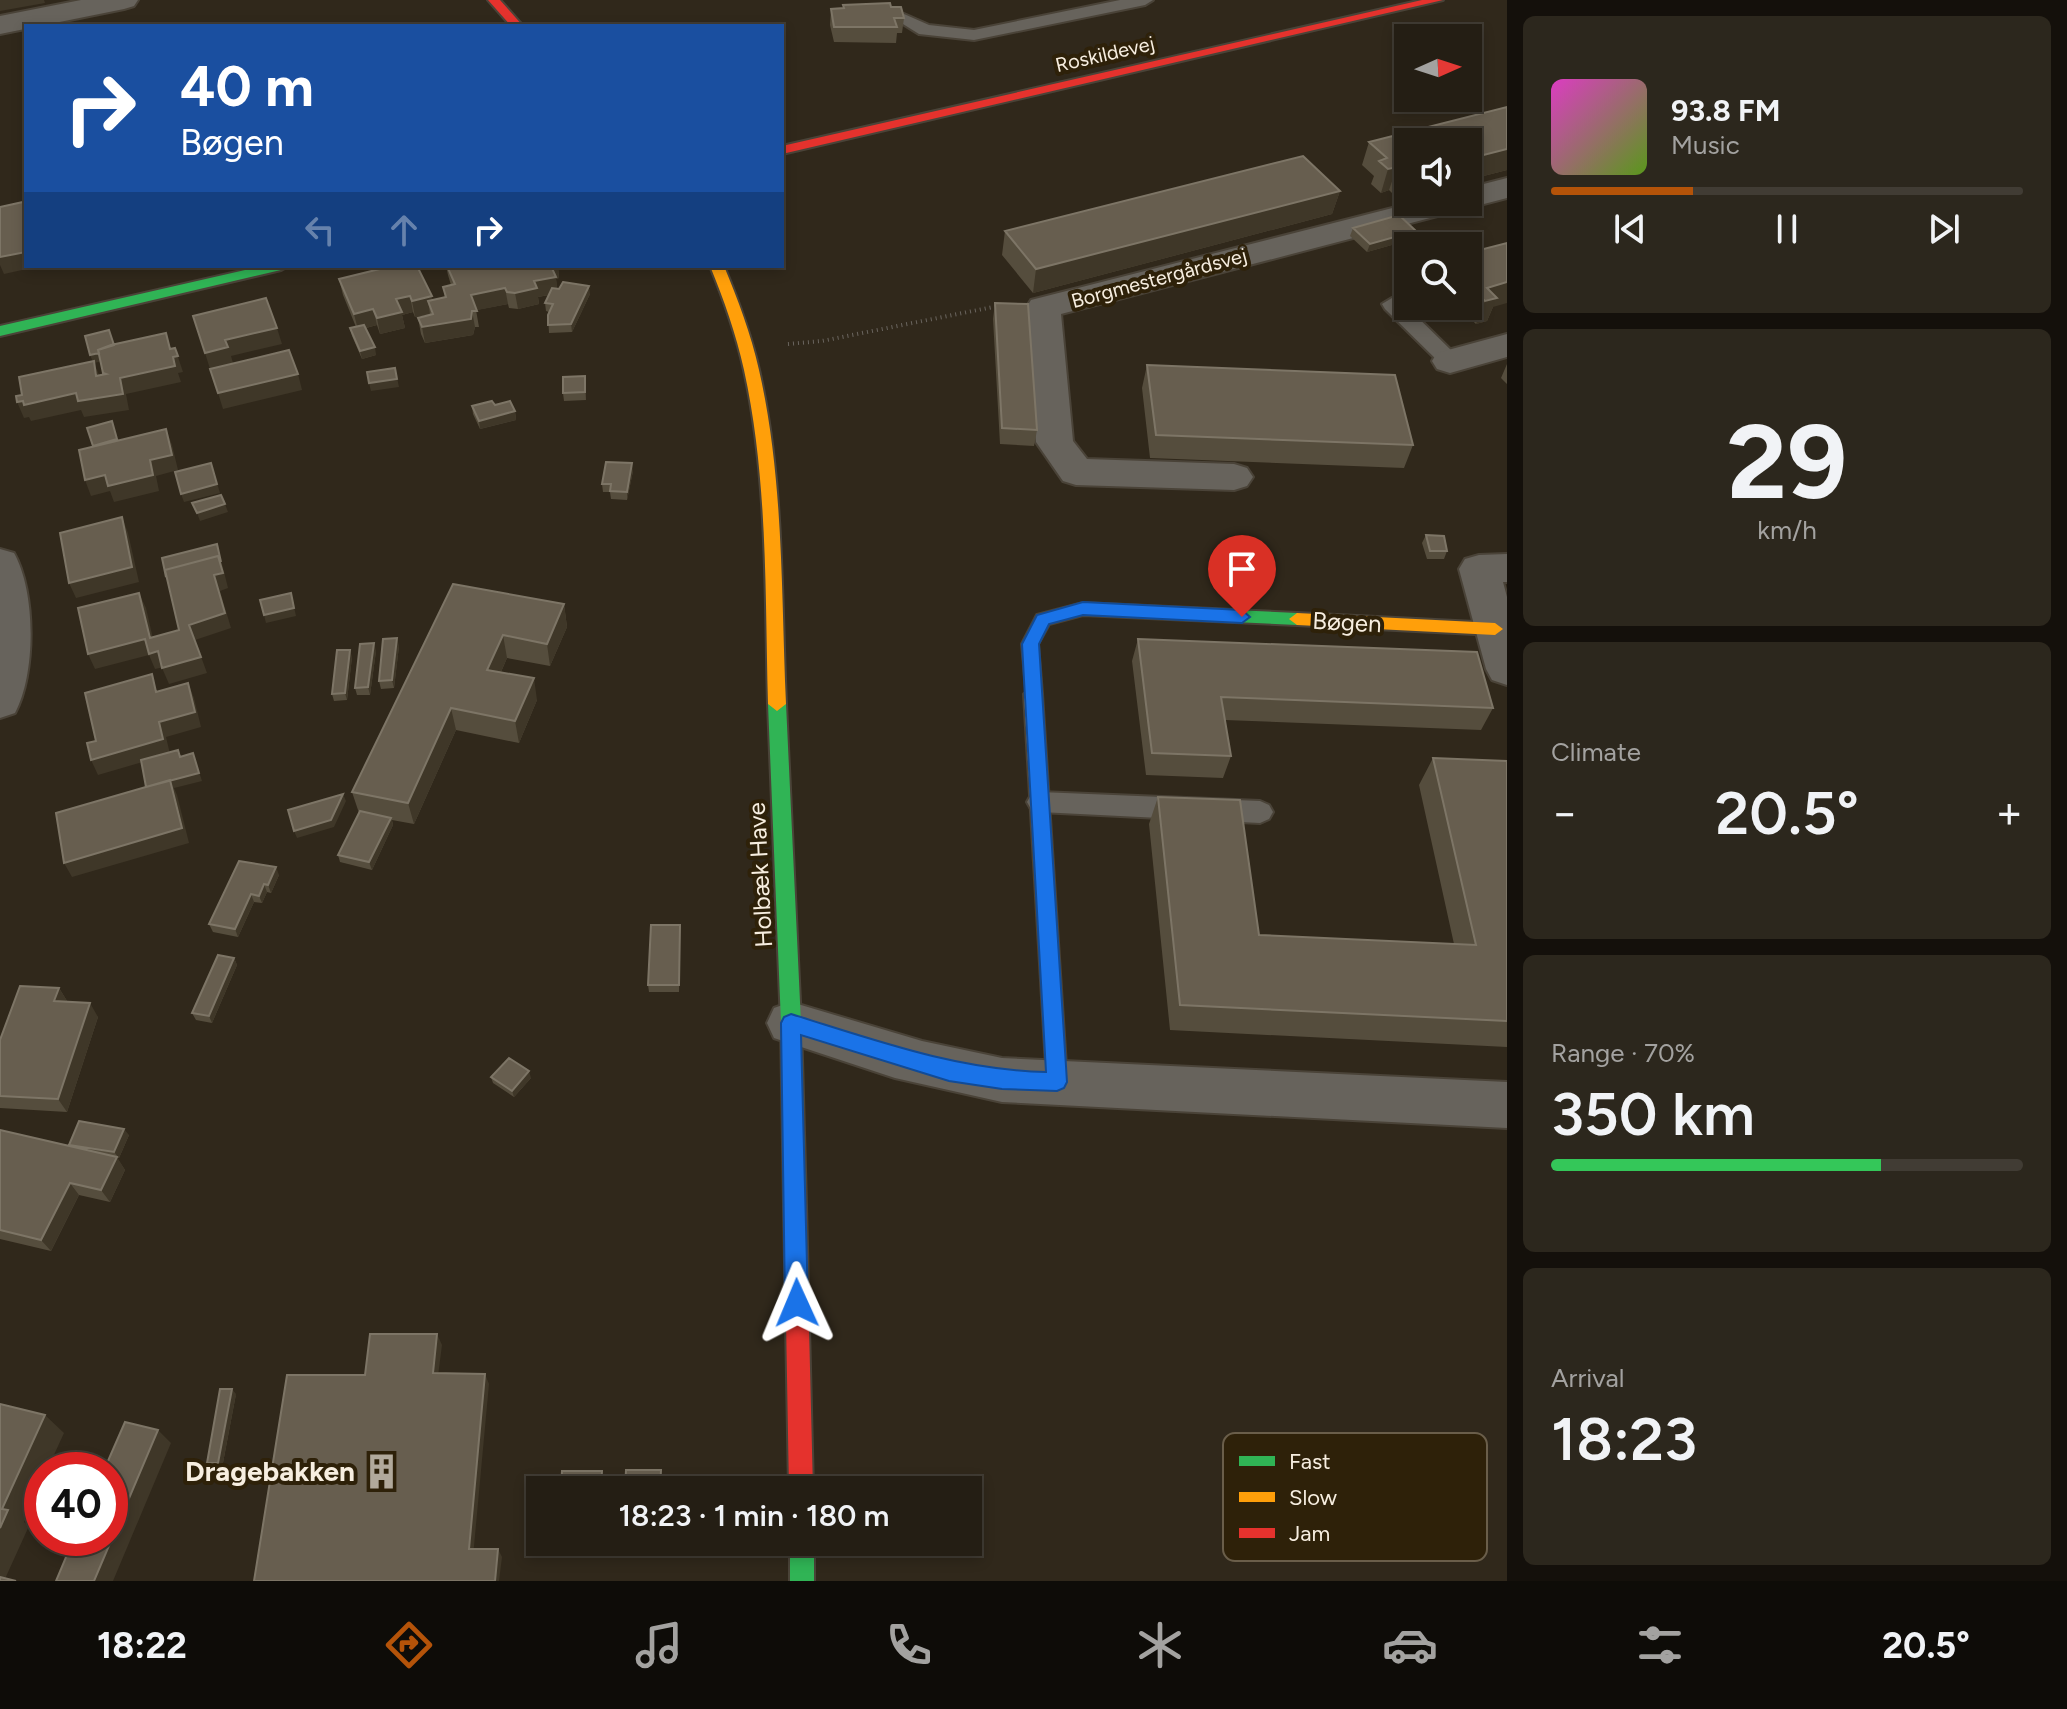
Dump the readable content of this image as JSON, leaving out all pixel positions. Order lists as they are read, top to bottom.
{
  "streets": {
    "street": [
      "Roskildevej",
      "Borgmestergårdsvej",
      "Bøgen",
      "Holbæk Have"
    ]
  },
  "places": {
    "building": ["Dragebakken"]
  },
  "legend": ["Fast", "Slow", "Jam"],
  "north": "right",
  "page": {
    "turn": ["40 m", "Bøgen"],
    "song": ["93.8 FM", "Music"],
    "tile": [
      ["29", "km/h"],
      "Climate",
      ["Range · 70%", "350 km"],
      ["Arrival", "18:23"]
    ],
    "heat": ["−", "20.5°", "+"],
    "limit": "40",
    "trip": "18:23 · 1 min · 180 m",
    "tabs": ["18:22", "20.5°"]
  }
}
